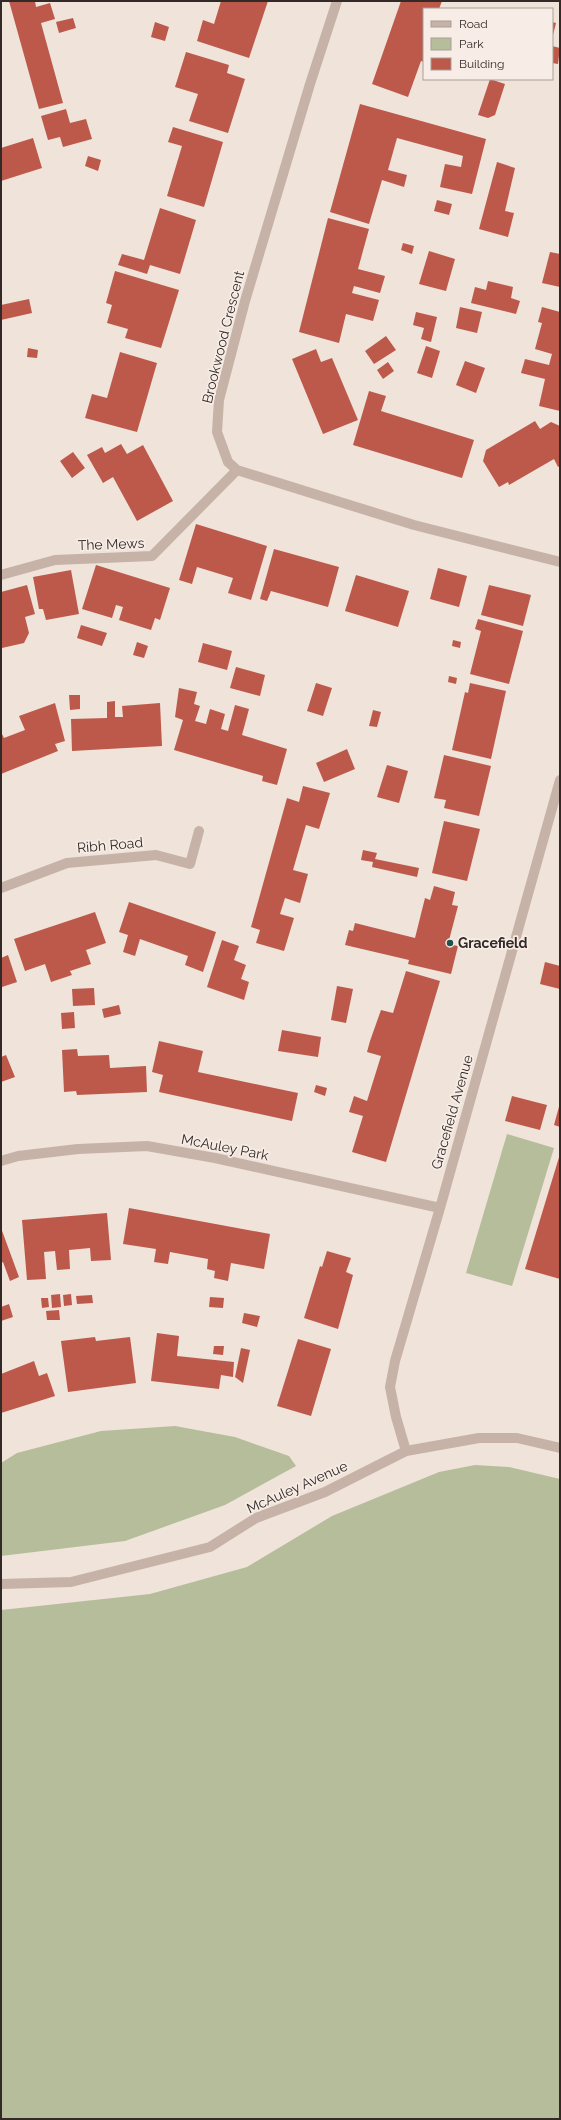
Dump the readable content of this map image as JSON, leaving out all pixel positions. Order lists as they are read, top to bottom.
{
  "streets": {
    "street": [
      "Brookwood Crescent",
      "The Mews",
      "Ribh Road",
      "Gracefield Avenue",
      "McAuley Park",
      "McAuley Avenue"
    ]
  },
  "crossings": [
    ["Brookwood Crescent", "The Mews"],
    ["Gracefield Avenue", "McAuley Park"],
    ["Gracefield Avenue", "McAuley Avenue"]
  ],
  "places": ["Gracefield"],
  "legend": ["Road", "Park", "Building"]
}
